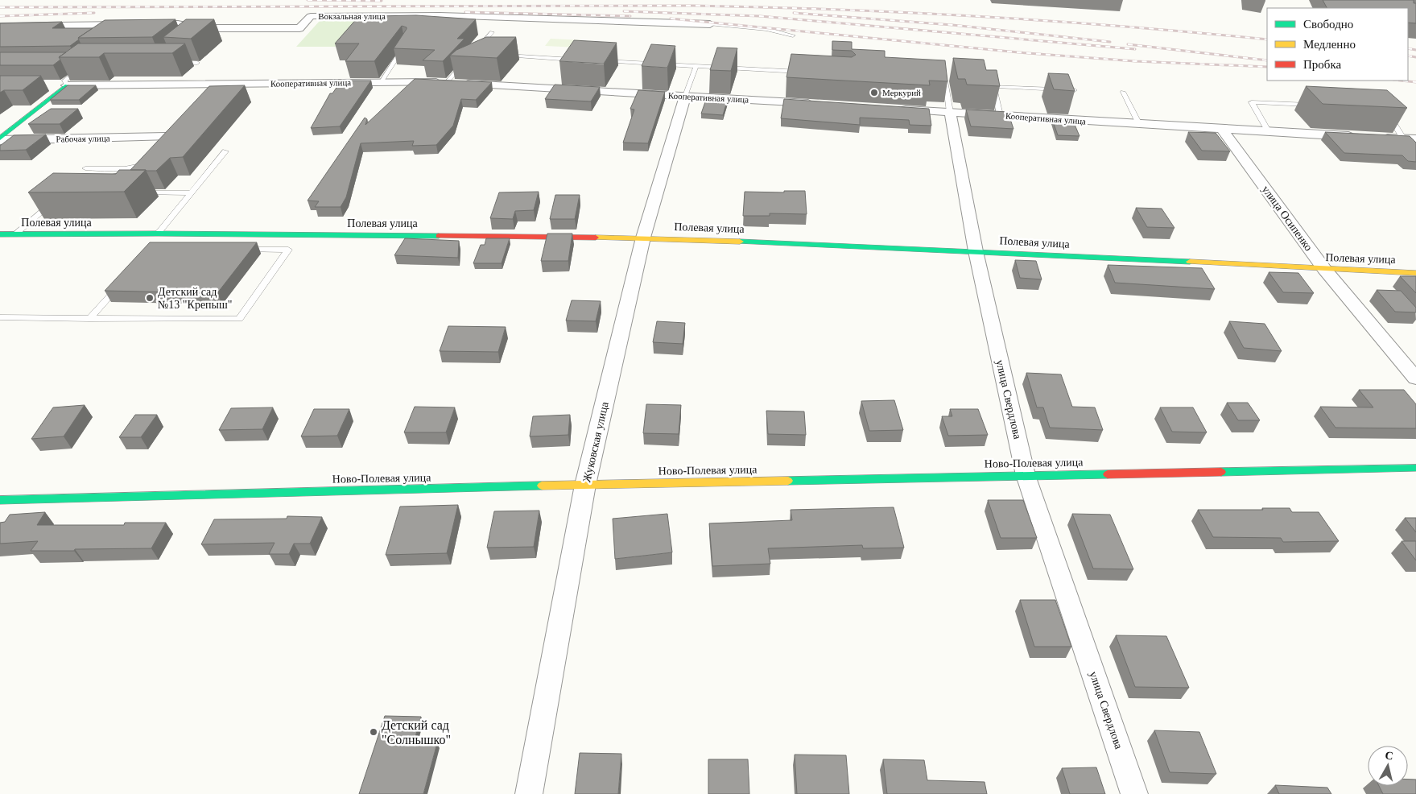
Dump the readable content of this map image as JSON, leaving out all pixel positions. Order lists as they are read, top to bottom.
{
  "streets": {
    "street": [
      "Вокзальная улица",
      "Кооперативная улица",
      "Рабочая улица",
      "улица Осипенко",
      "Полевая улица",
      "улица Свердлова",
      "Жуковская улица",
      "Ново-Полевая улица"
    ]
  },
  "crossings": [
    ["Кооперативная улица", "улица Осипенко"],
    ["Кооперативная улица", "улица Свердлова"],
    ["Кооперативная улица", "Жуковская улица"],
    ["улица Осипенко", "Полевая улица"],
    ["Полевая улица", "улица Свердлова"],
    ["Полевая улица", "Жуковская улица"],
    ["улица Свердлова", "Ново-Полевая улица"],
    ["Жуковская улица", "Ново-Полевая улица"]
  ],
  "places": ["Меркурий", "Детский сад №13 \"Крепыш\"", "Детский сад \"Солнышко\""],
  "legend": ["Свободно", "Медленно", "Пробка"],
  "north": "top"
}
